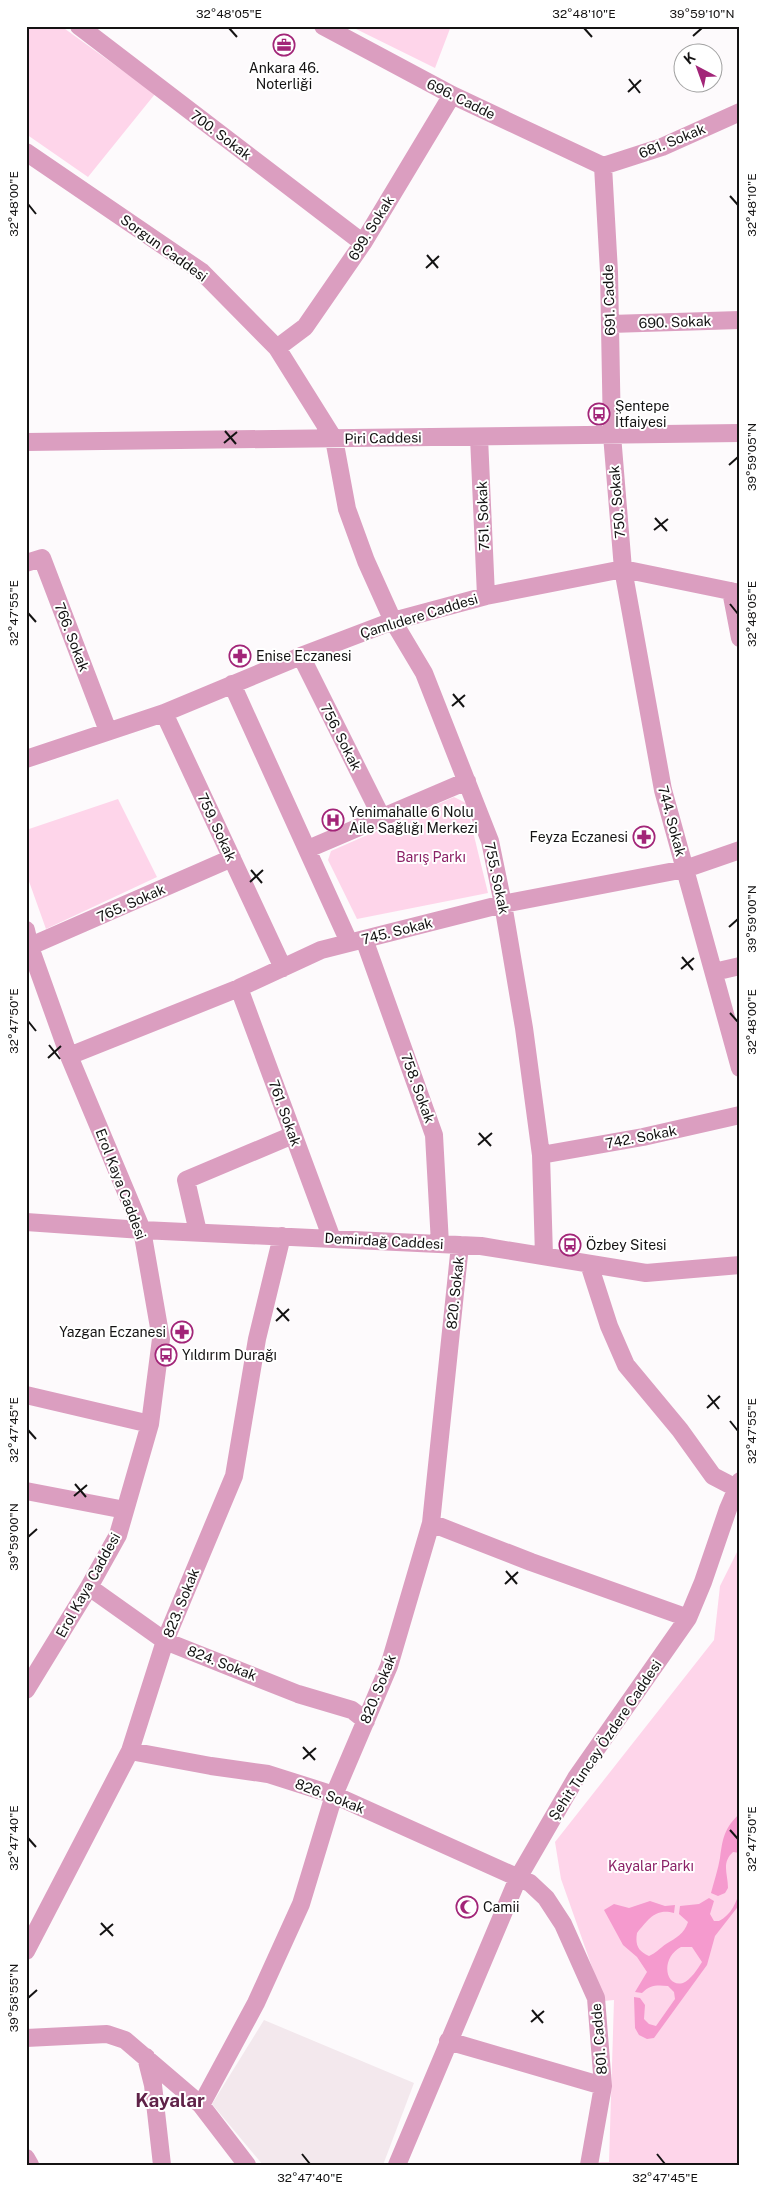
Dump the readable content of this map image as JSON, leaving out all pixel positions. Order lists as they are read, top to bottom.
{
  "streets": {
    "street": [
      "696. Cadde",
      "700. Sokak",
      "681. Sokak",
      "699. Sokak",
      "Sorgun Caddesi",
      "691. Cadde",
      "690. Sokak",
      "Piri Caddesi",
      "750. Sokak",
      "751. Sokak",
      "Çamlıdere Caddesi",
      "766. Sokak",
      "756. Sokak",
      "744. Sokak",
      "759. Sokak",
      "755. Sokak",
      "765. Sokak",
      "745. Sokak",
      "758. Sokak",
      "761. Sokak",
      "742. Sokak",
      "Erol Kaya Caddesi",
      "Demirdağ Caddesi",
      "820. Sokak",
      "823. Sokak",
      "824. Sokak",
      "Şehit Tuncay Özdere Caddesi",
      "826. Sokak",
      "801. Cadde"
    ]
  },
  "crossings": [
    ["696. Cadde", "681. Sokak"],
    ["696. Cadde", "699. Sokak"],
    ["696. Cadde", "691. Cadde"],
    ["700. Sokak", "699. Sokak"],
    ["681. Sokak", "691. Cadde"],
    ["699. Sokak", "Sorgun Caddesi"],
    ["Sorgun Caddesi", "Piri Caddesi"],
    ["Sorgun Caddesi", "755. Sokak"],
    ["691. Cadde", "690. Sokak"],
    ["691. Cadde", "Piri Caddesi"],
    ["691. Cadde", "750. Sokak"],
    ["Piri Caddesi", "750. Sokak"],
    ["Piri Caddesi", "751. Sokak"],
    ["Piri Caddesi", "755. Sokak"],
    ["750. Sokak", "Çamlıdere Caddesi"],
    ["750. Sokak", "744. Sokak"],
    ["751. Sokak", "Çamlıdere Caddesi"],
    ["Çamlıdere Caddesi", "766. Sokak"],
    ["Çamlıdere Caddesi", "756. Sokak"],
    ["Çamlıdere Caddesi", "744. Sokak"],
    ["Çamlıdere Caddesi", "759. Sokak"],
    ["Çamlıdere Caddesi", "755. Sokak"],
    ["Çamlıdere Caddesi", "758. Sokak"],
    ["744. Sokak", "745. Sokak"],
    ["759. Sokak", "765. Sokak"],
    ["759. Sokak", "745. Sokak"],
    ["755. Sokak", "745. Sokak"],
    ["755. Sokak", "742. Sokak"],
    ["755. Sokak", "Demirdağ Caddesi"],
    ["765. Sokak", "Erol Kaya Caddesi"],
    ["745. Sokak", "758. Sokak"],
    ["745. Sokak", "761. Sokak"],
    ["745. Sokak", "Erol Kaya Caddesi"],
    ["758. Sokak", "Demirdağ Caddesi"],
    ["761. Sokak", "Demirdağ Caddesi"],
    ["Erol Kaya Caddesi", "Demirdağ Caddesi"],
    ["Erol Kaya Caddesi", "824. Sokak"],
    ["Demirdağ Caddesi", "820. Sokak"],
    ["Demirdağ Caddesi", "823. Sokak"],
    ["820. Sokak", "824. Sokak"],
    ["820. Sokak", "826. Sokak"],
    ["823. Sokak", "824. Sokak"],
    ["823. Sokak", "826. Sokak"],
    ["Şehit Tuncay Özdere Caddesi", "826. Sokak"],
    ["Şehit Tuncay Özdere Caddesi", "801. Cadde"],
    ["826. Sokak", "801. Cadde"]
  ],
  "districts": ["Kayalar"],
  "parks": ["Barış Parkı", "Kayalar Parkı"],
  "places": {
    "office": ["Ankara 46. Noterliği"],
    "bus stop": ["Şentepe İtfaiyesi", "Özbey Sitesi", "Yıldırım Durağı"],
    "pharmacy": ["Enise Eczanesi", "Feyza Eczanesi", "Yazgan Eczanesi"],
    "hospital": ["Yenimahalle 6 Nolu Aile Sağlığı Merkezi"],
    "mosque": ["Camii"]
  },
  "north": "top left",
  "coordinates": [
    "32°48'05\"E",
    "32°48'10\"E",
    "39°59'10\"N",
    "32°48'00\"E",
    "39°59'05\"N",
    "32°47'55\"E",
    "39°59'00\"N",
    "32°47'50\"E",
    "32°47'45\"E",
    "32°47'40\"E",
    "39°58'55\"N"
  ]
}
